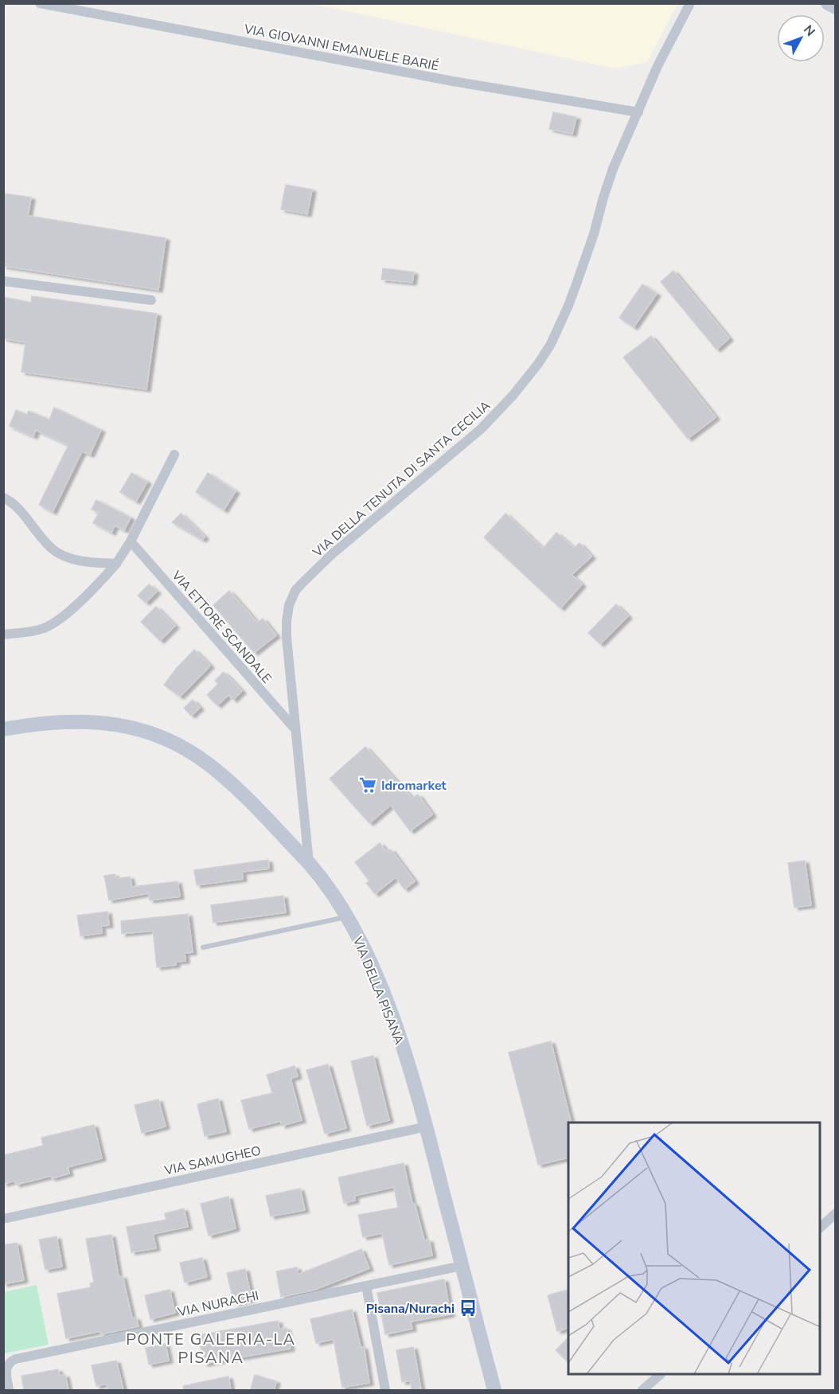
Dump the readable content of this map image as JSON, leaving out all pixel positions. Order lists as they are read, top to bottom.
{
  "streets": {
    "main road": ["VIA DELLA PISANA"],
    "street": [
      "VIA GIOVANNI EMANUELE BARIÉ",
      "VIA DELLA TENUTA DI SANTA CECILIA",
      "VIA ETTORE SCANDALE",
      "VIA SAMUGHEO",
      "VIA NURACHI"
    ]
  },
  "crossings": [
    ["VIA GIOVANNI EMANUELE BARIÉ", "VIA DELLA TENUTA DI SANTA CECILIA"],
    ["VIA DELLA TENUTA DI SANTA CECILIA", "VIA ETTORE SCANDALE"],
    ["VIA DELLA TENUTA DI SANTA CECILIA", "VIA DELLA PISANA"],
    ["VIA DELLA PISANA", "VIA SAMUGHEO"],
    ["VIA DELLA PISANA", "VIA NURACHI"]
  ],
  "districts": ["PONTE GALERIA-LA PISANA"],
  "places": {
    "supermarket": ["Idromarket"],
    "bus stop": ["Pisana/Nurachi"]
  },
  "north": "top right"
}
